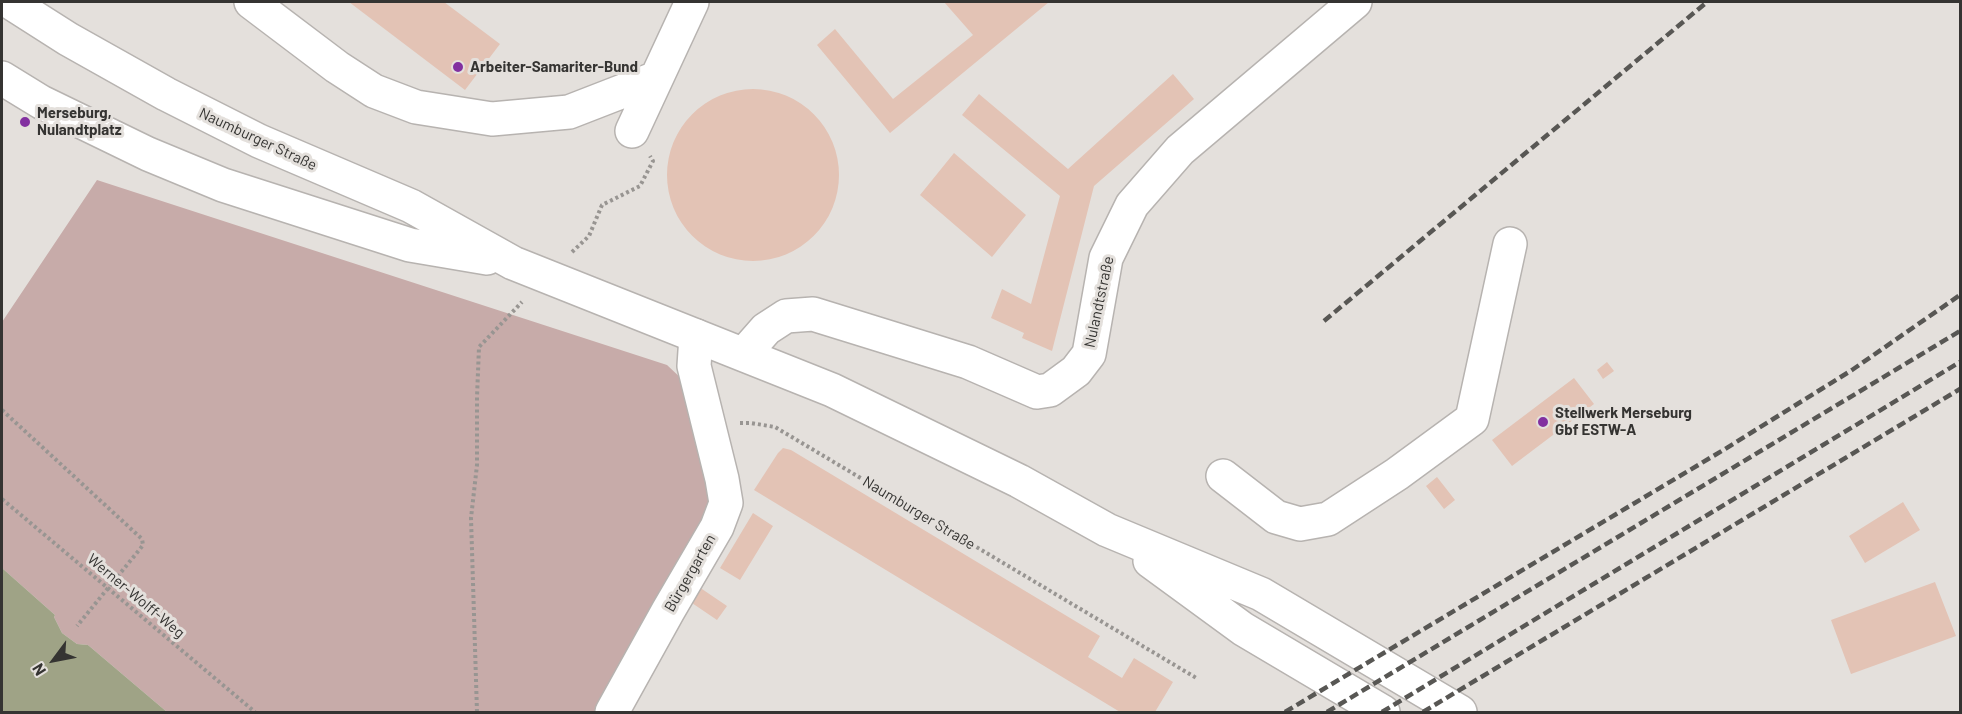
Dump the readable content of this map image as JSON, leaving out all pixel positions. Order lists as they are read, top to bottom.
{
  "streets": {
    "main road": ["Naumburger Straße", "Nulandtstraße", "Bürgergarten"],
    "path": ["Werner-Wolff-Weg"]
  },
  "crossings": [
    ["Naumburger Straße", "Nulandtstraße"],
    ["Naumburger Straße", "Bürgergarten"]
  ],
  "places": ["Arbeiter-Samariter-Bund", "Merseburg, Nulandtplatz", "Stellwerk Merseburg Gbf ESTW-A"],
  "north": "bottom left"
}
